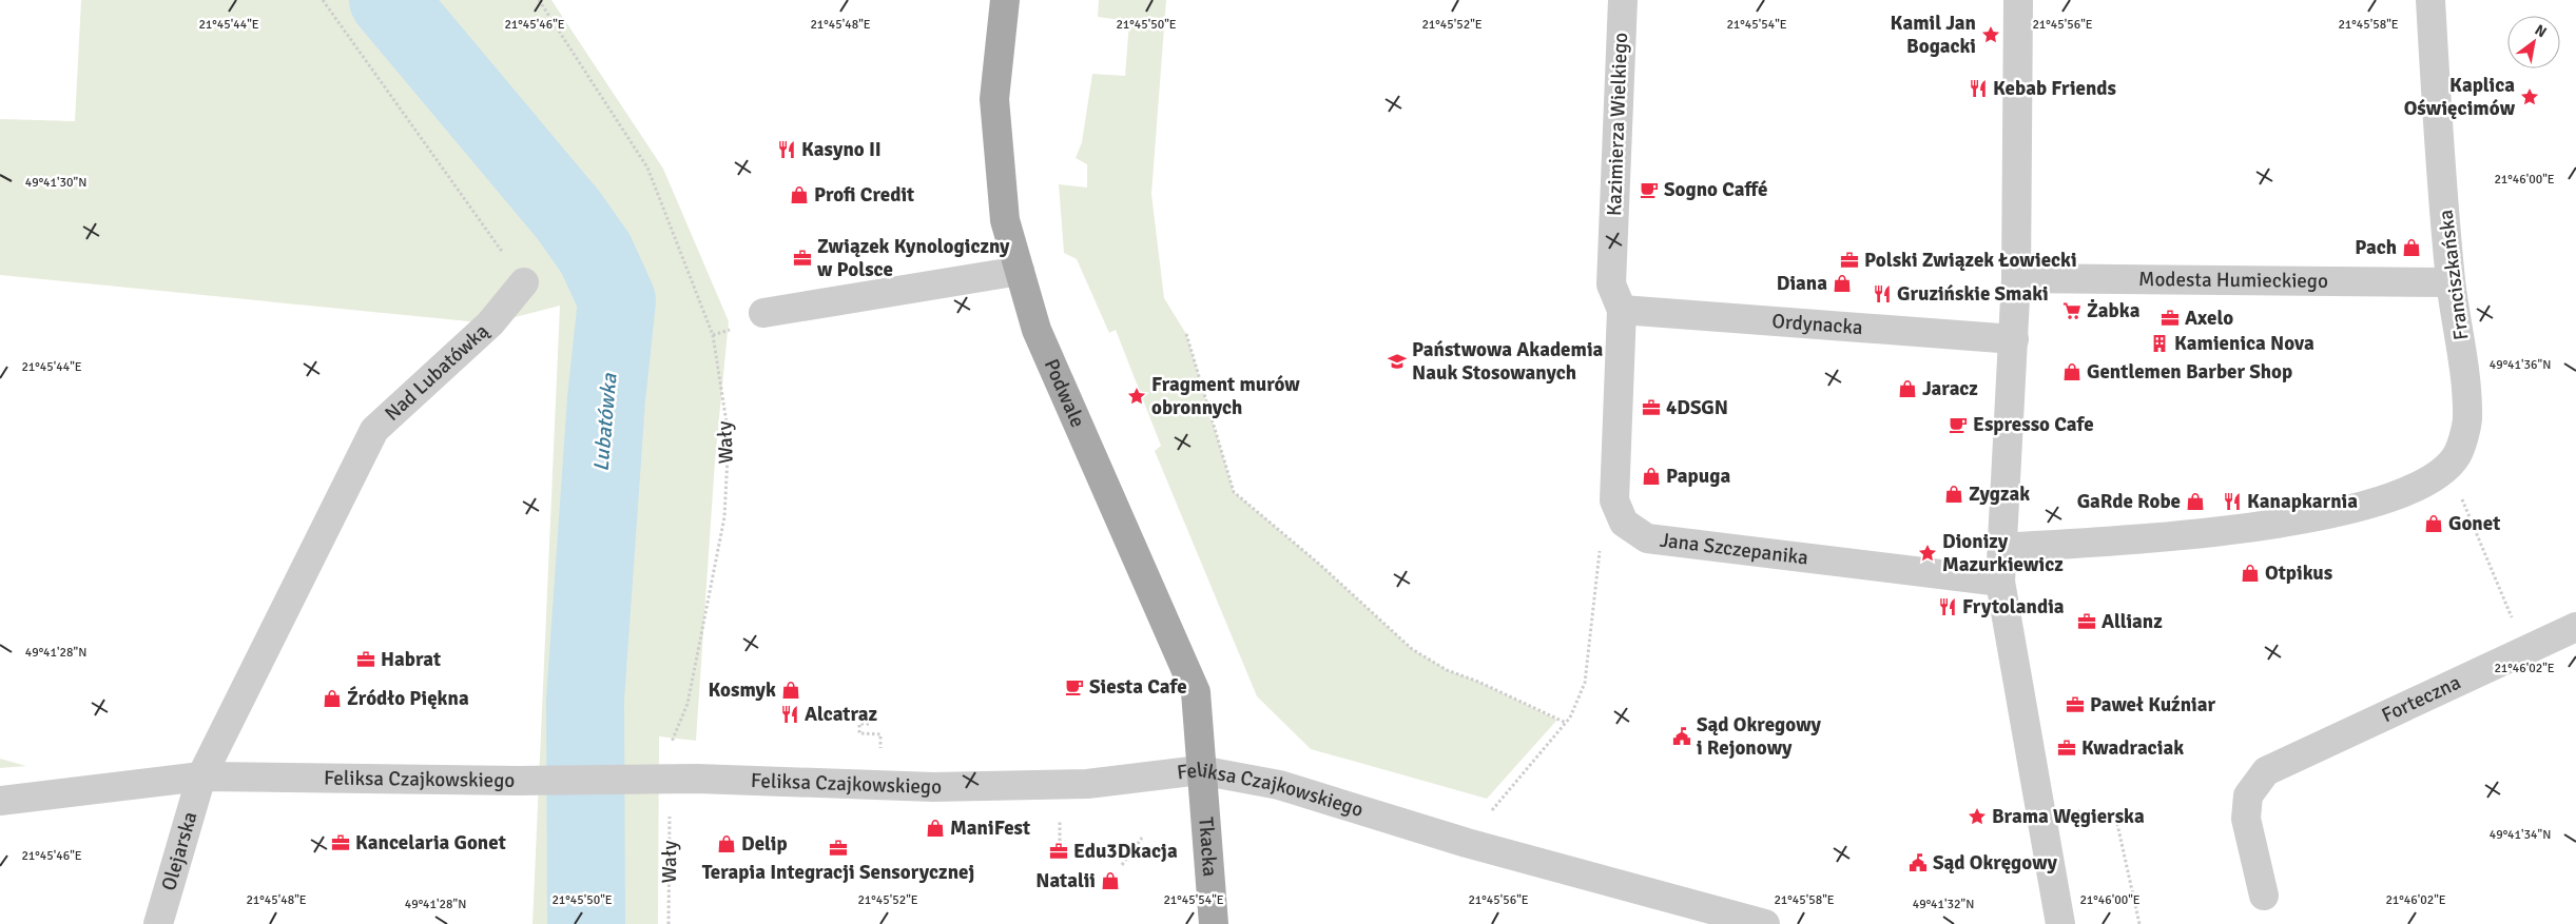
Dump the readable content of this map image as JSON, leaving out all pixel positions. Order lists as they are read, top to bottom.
{
  "streets": {
    "main road": ["Podwale", "Tkacka"],
    "street": [
      "Kazimierza Wielkiego",
      "Franciszkańska",
      "Modesta Humieckiego",
      "Ordynacka",
      "Nad Lubatówką",
      "Jana Szczepanika",
      "Forteczna",
      "Feliksa Czajkowskiego",
      "Olejarska"
    ],
    "path": ["Wały"]
  },
  "crossings": [
    ["Kazimierza Wielkiego", "Ordynacka"],
    ["Kazimierza Wielkiego", "Jana Szczepanika"],
    ["Franciszkańska", "Modesta Humieckiego"],
    ["Ordynacka", "Jana Szczepanika"],
    ["Nad Lubatówką", "Feliksa Czajkowskiego"],
    ["Nad Lubatówką", "Olejarska"],
    ["Podwale", "Feliksa Czajkowskiego"],
    ["Podwale", "Tkacka"],
    ["Wały", "Feliksa Czajkowskiego"],
    ["Feliksa Czajkowskiego", "Tkacka"],
    ["Feliksa Czajkowskiego", "Olejarska"]
  ],
  "water": ["Lubatówka"],
  "places": {
    "place": [
      "Kamil Jan Bogacki",
      "Kaplica Oświęcimów",
      "Fragment murów obronnych",
      "Dionizy Mazurkiewicz",
      "Brama Węgierska"
    ],
    "restaurant": [
      "Kebab Friends",
      "Kasyno II",
      "Gruzińskie Smaki",
      "Kanapkarnia",
      "Frytolandia",
      "Alcatraz"
    ],
    "cafe": ["Sogno Caffé", "Espresso Cafe", "Siesta Cafe"],
    "shop": [
      "Profi Credit",
      "Pach",
      "Diana",
      "Gentlemen Barber Shop",
      "Jaracz",
      "Papuga",
      "Zygzak",
      "GaRde Robe",
      "Gonet",
      "Otpikus",
      "Kosmyk",
      "Źródło Piękna",
      "ManiFest",
      "Delip",
      "Natalii"
    ],
    "office": [
      "Związek Kynologiczny w Polsce",
      "Polski Związek Łowiecki",
      "Axelo",
      "4DSGN",
      "Allianz",
      "Habrat",
      "Paweł Kuźniar",
      "Kwadraciak",
      "Kancelaria Gonet",
      "Terapia Integracji Sensorycznej",
      "Edu3Dkacja"
    ],
    "supermarket": ["Żabka"],
    "building": ["Kamienica Nova"],
    "school or university": ["Państwowa Akademia Nauk Stosowanych"],
    "public building": ["Sąd Okregowy i Rejonowy", "Sąd Okręgowy"]
  },
  "north": "top right",
  "coordinates": [
    "21°45'54\"E",
    "21°45'44\"E",
    "21°45'46\"E",
    "21°45'48\"E",
    "21°45'50\"E",
    "21°45'52\"E",
    "21°45'56\"E",
    "21°45'58\"E",
    "21°46'00\"E",
    "49°41'30\"N",
    "49°41'36\"N",
    "49°41'28\"N",
    "21°46'02\"E",
    "49°41'34\"N",
    "49°41'32\"N"
  ]
}
